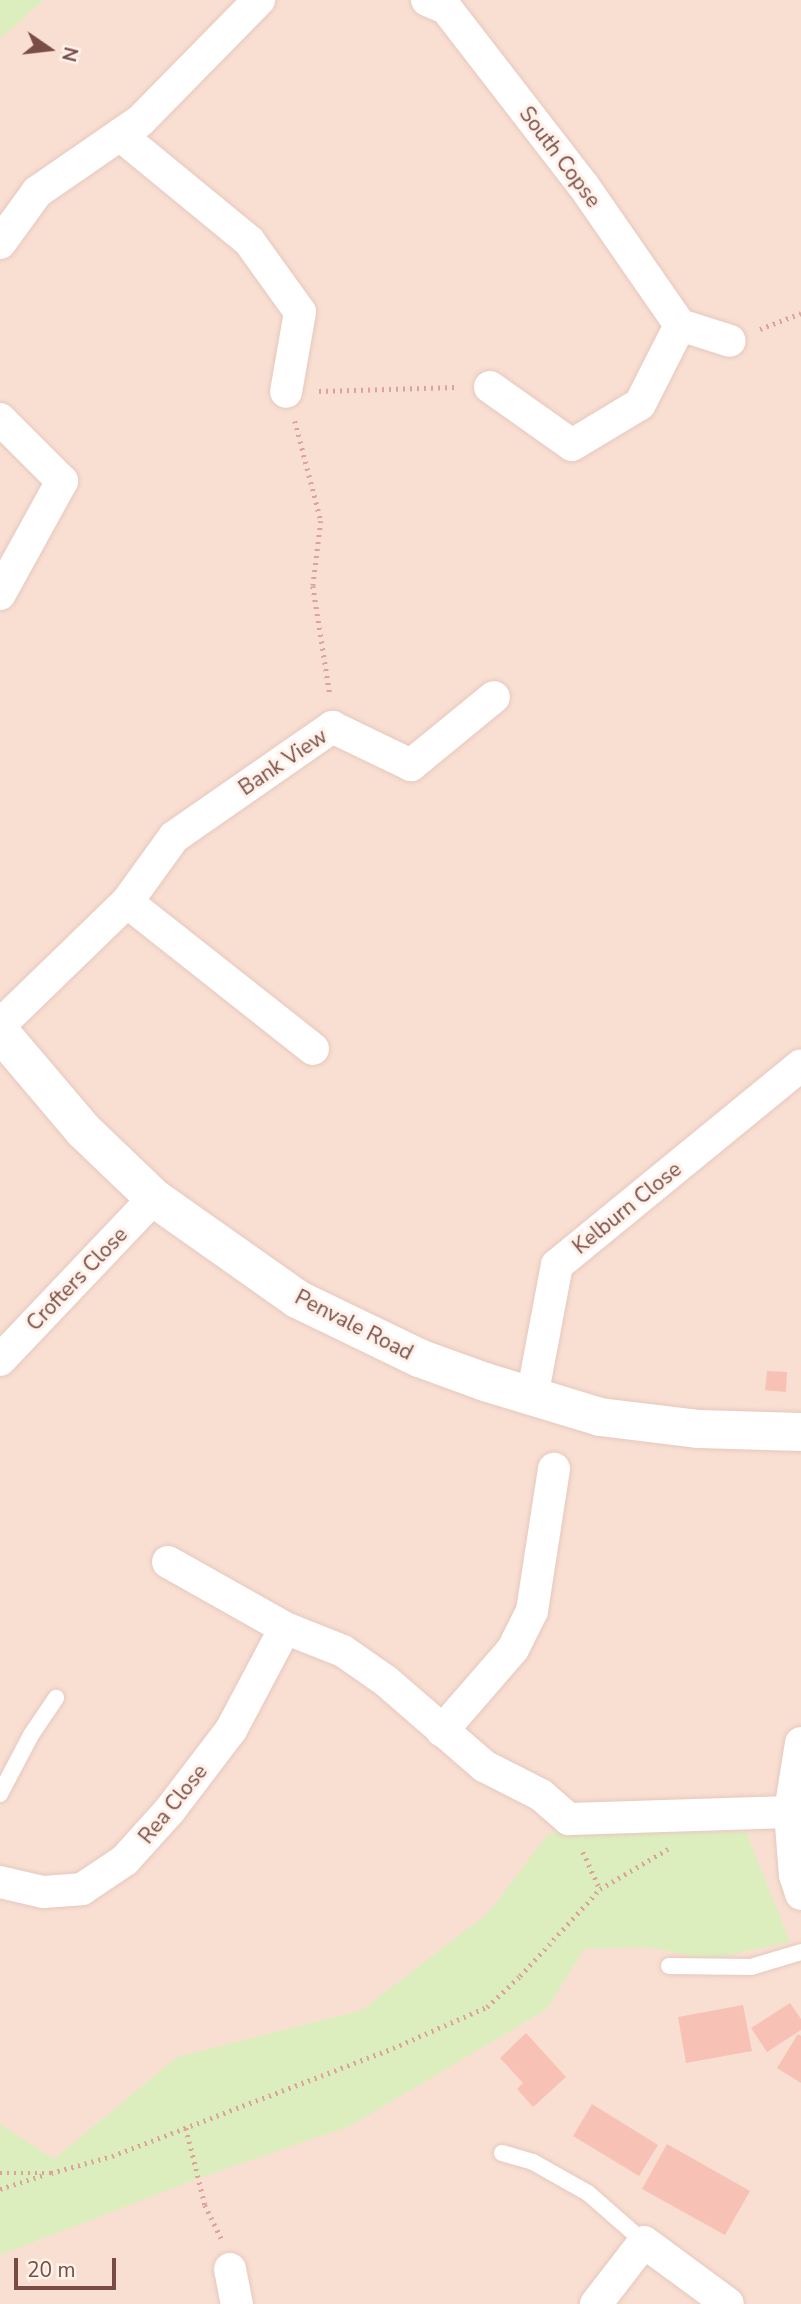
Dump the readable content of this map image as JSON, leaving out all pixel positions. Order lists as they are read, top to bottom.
{
  "streets": {
    "street": [
      "South Copse",
      "Bank View",
      "Kelburn Close",
      "Crofters Close",
      "Penvale Road",
      "Rea Close"
    ]
  },
  "crossings": [
    ["Kelburn Close", "Penvale Road"],
    ["Crofters Close", "Penvale Road"]
  ],
  "scale_bar": "20 m",
  "north": "right"
}
